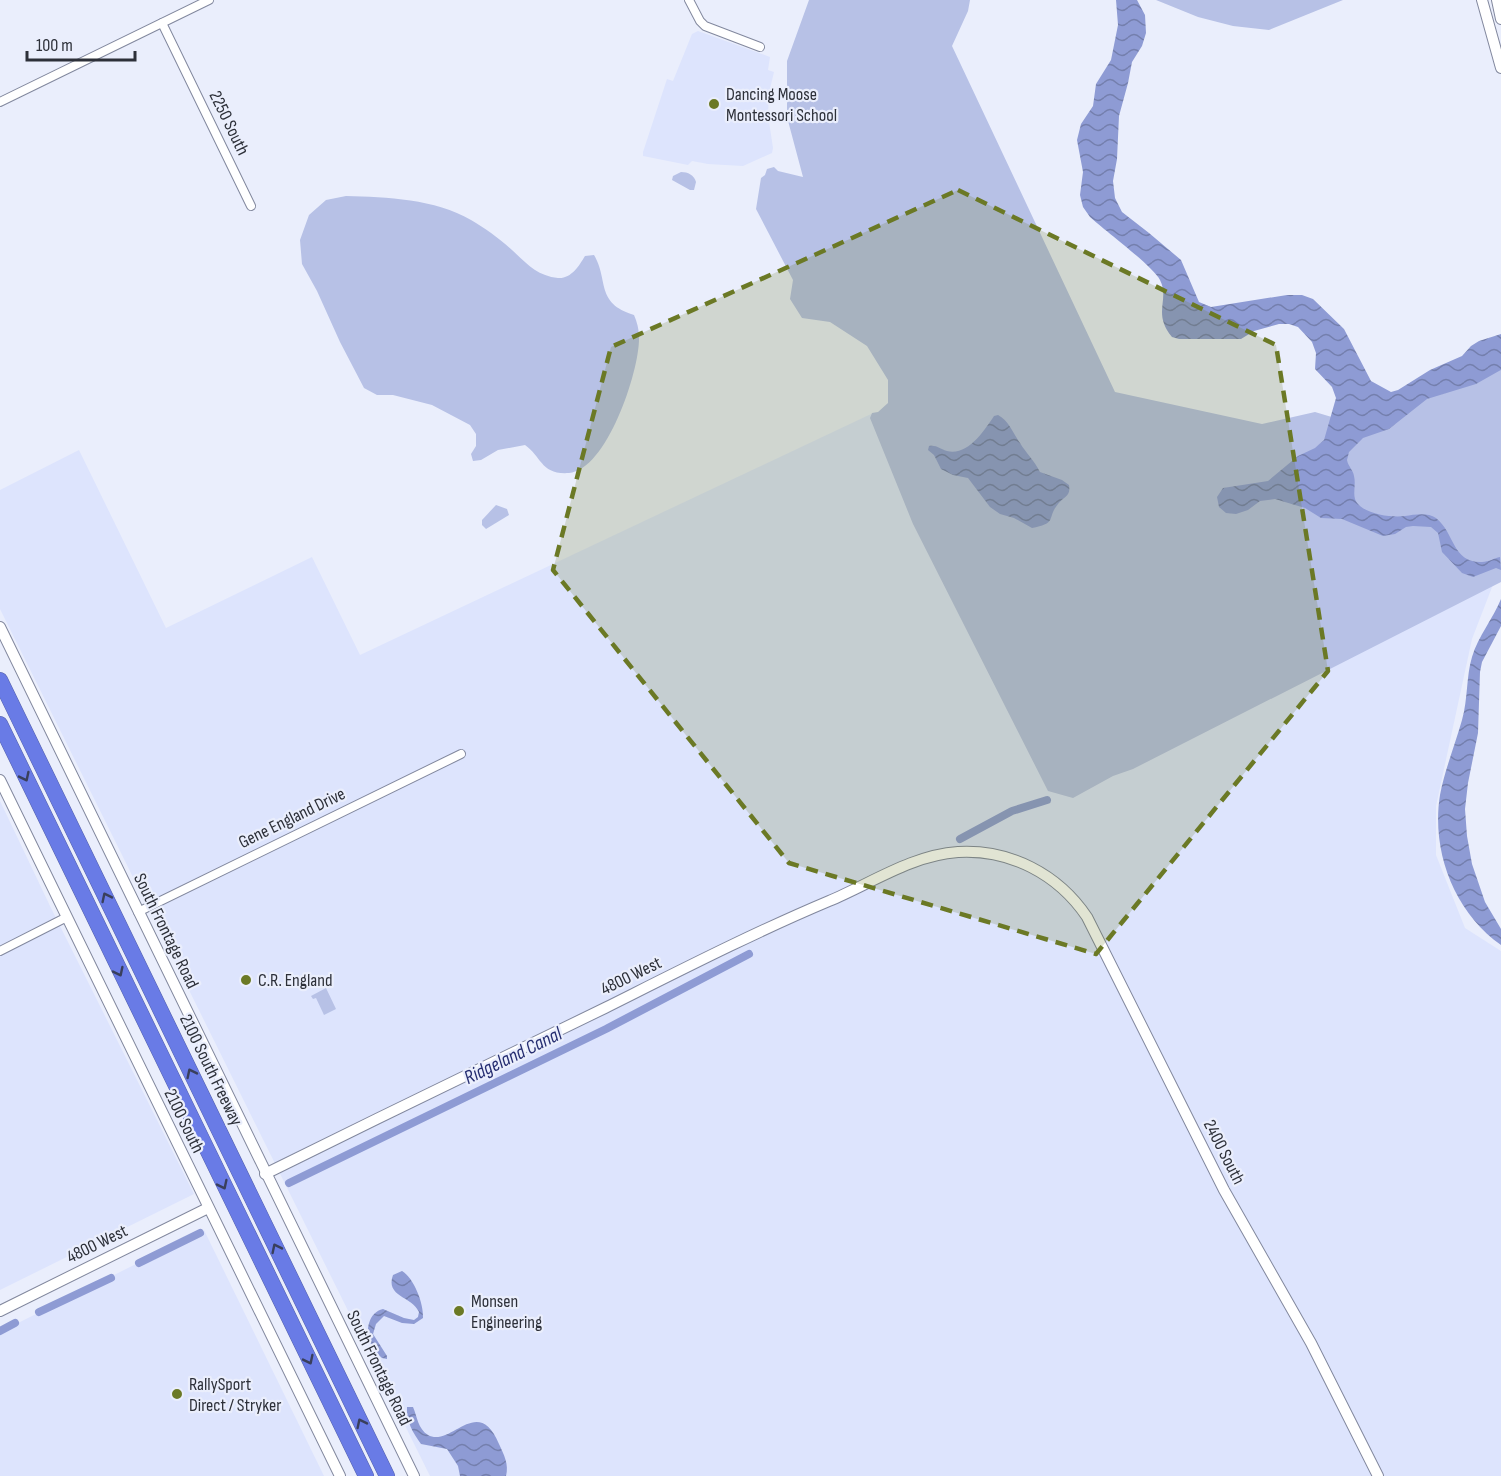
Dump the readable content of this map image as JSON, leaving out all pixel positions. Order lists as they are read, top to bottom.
{
  "streets": {
    "highway": ["2100 South Freeway"],
    "street": [
      "2250 South",
      "Gene England Drive",
      "South Frontage Road",
      "4800 West",
      "2100 South",
      "2400 South"
    ]
  },
  "crossings": [
    ["Gene England Drive", "South Frontage Road"],
    ["South Frontage Road", "4800 West"],
    ["4800 West", "2100 South"],
    ["4800 West", "2400 South"]
  ],
  "water": ["Ridgeland Canal"],
  "places": [
    "Dancing Moose Montessori School",
    "C.R. England",
    "Monsen Engineering",
    "RallySport Direct / Stryker"
  ],
  "scale_bar": "100 m"
}
